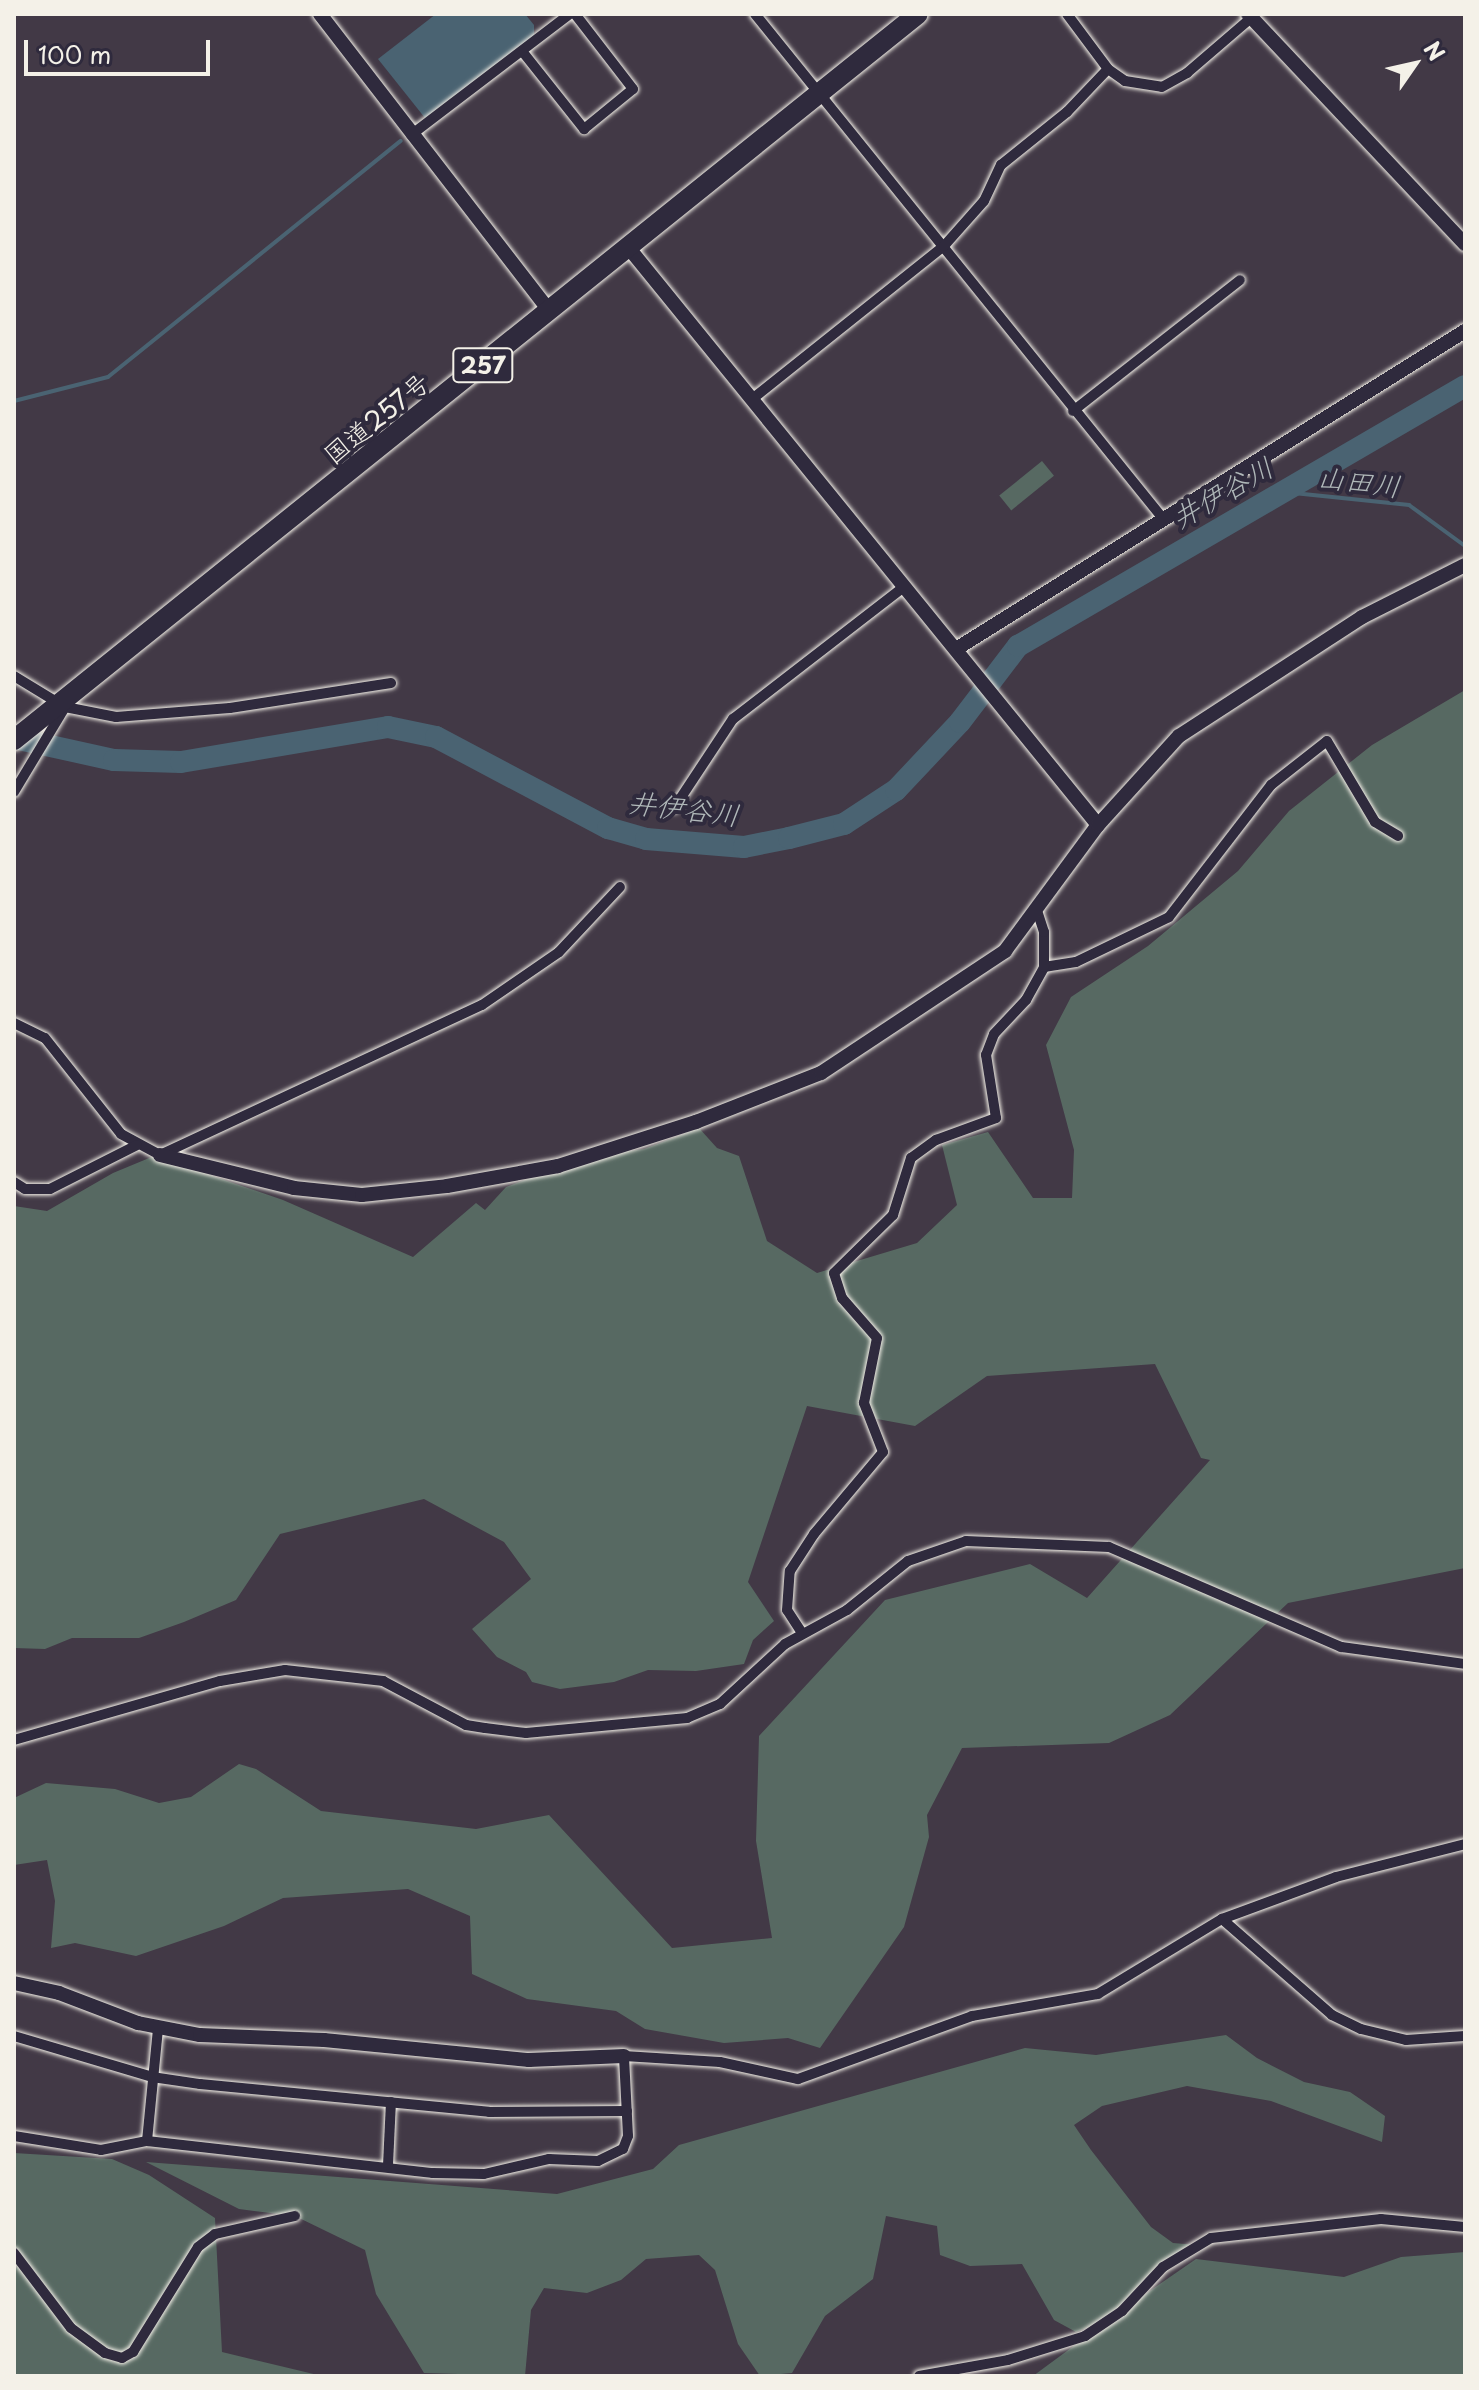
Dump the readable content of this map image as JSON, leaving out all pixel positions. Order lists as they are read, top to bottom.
{
  "streets": {
    "highway": ["257", "国道257号"]
  },
  "water": ["山田川", "井伊谷川"],
  "scale_bar": "100 m",
  "north": "top right"
}
